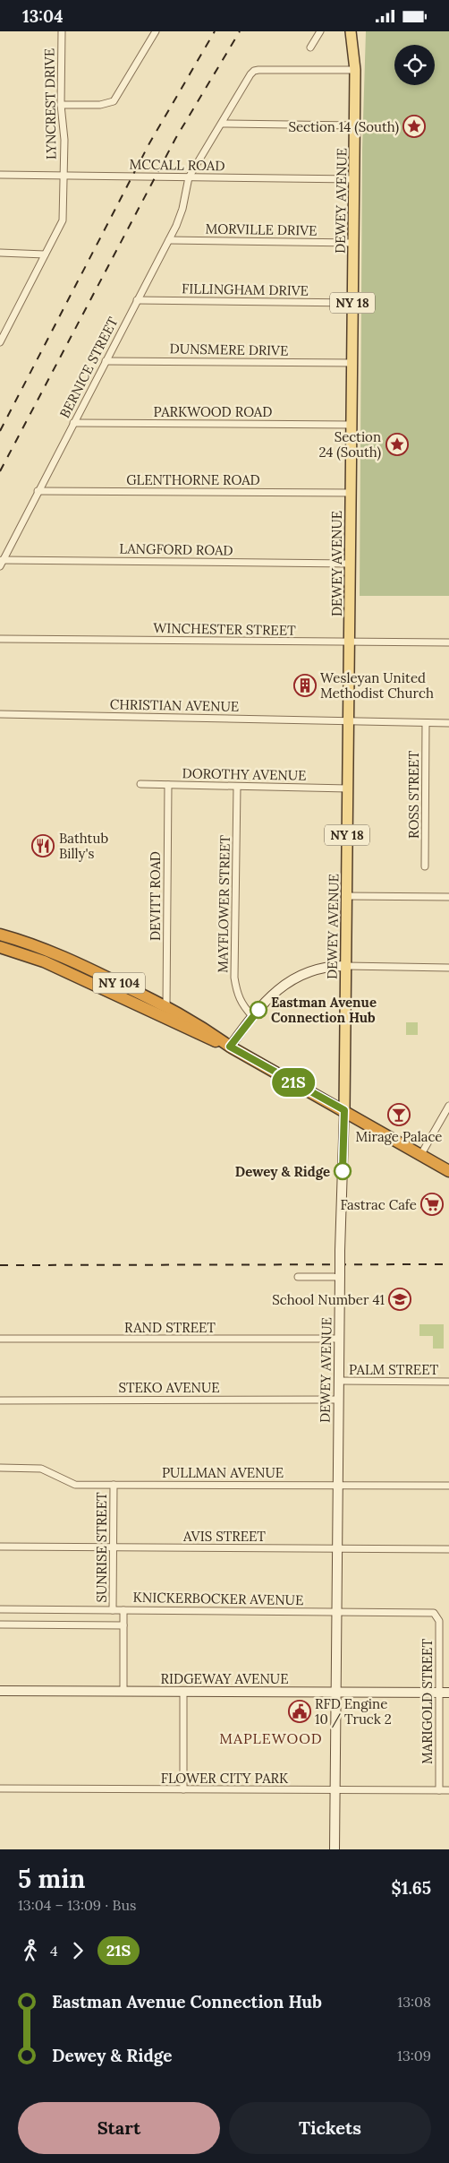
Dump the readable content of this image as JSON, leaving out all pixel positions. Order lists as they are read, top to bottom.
{
  "streets": {
    "highway": ["NY 104"],
    "main road": ["DEWEY AVENUE", "NY 18"],
    "street": [
      "LYNCREST DRIVE",
      "MCCALL ROAD",
      "MORVILLE DRIVE",
      "FILLINGHAM DRIVE",
      "DUNSMERE DRIVE",
      "BERNICE STREET",
      "PARKWOOD ROAD",
      "GLENTHORNE ROAD",
      "LANGFORD ROAD",
      "WINCHESTER STREET",
      "CHRISTIAN AVENUE",
      "DOROTHY AVENUE",
      "ROSS STREET",
      "DEVITT ROAD",
      "MAYFLOWER STREET",
      "RAND STREET",
      "PALM STREET",
      "STEKO AVENUE",
      "PULLMAN AVENUE",
      "AVIS STREET",
      "SUNRISE STREET",
      "KNICKERBOCKER AVENUE",
      "RIDGEWAY AVENUE",
      "MARIGOLD STREET",
      "FLOWER CITY PARK"
    ]
  },
  "crossings": [
    ["LYNCREST DRIVE", "MCCALL ROAD"],
    ["MCCALL ROAD", "DEWEY AVENUE"],
    ["MCCALL ROAD", "BERNICE STREET"],
    ["DEWEY AVENUE", "MORVILLE DRIVE"],
    ["DEWEY AVENUE", "FILLINGHAM DRIVE"],
    ["DEWEY AVENUE", "DUNSMERE DRIVE"],
    ["DEWEY AVENUE", "BERNICE STREET"],
    ["DEWEY AVENUE", "PARKWOOD ROAD"],
    ["DEWEY AVENUE", "GLENTHORNE ROAD"],
    ["DEWEY AVENUE", "LANGFORD ROAD"],
    ["DEWEY AVENUE", "WINCHESTER STREET"],
    ["DEWEY AVENUE", "CHRISTIAN AVENUE"],
    ["DEWEY AVENUE", "DOROTHY AVENUE"],
    ["DEWEY AVENUE", "NY 104"],
    ["DEWEY AVENUE", "RAND STREET"],
    ["DEWEY AVENUE", "PALM STREET"],
    ["DEWEY AVENUE", "STEKO AVENUE"],
    ["DEWEY AVENUE", "PULLMAN AVENUE"],
    ["DEWEY AVENUE", "AVIS STREET"],
    ["DEWEY AVENUE", "KNICKERBOCKER AVENUE"],
    ["DEWEY AVENUE", "RIDGEWAY AVENUE"],
    ["DEWEY AVENUE", "FLOWER CITY PARK"],
    ["MORVILLE DRIVE", "BERNICE STREET"],
    ["FILLINGHAM DRIVE", "BERNICE STREET"],
    ["DUNSMERE DRIVE", "BERNICE STREET"],
    ["BERNICE STREET", "PARKWOOD ROAD"],
    ["BERNICE STREET", "GLENTHORNE ROAD"],
    ["BERNICE STREET", "LANGFORD ROAD"],
    ["CHRISTIAN AVENUE", "ROSS STREET"],
    ["DOROTHY AVENUE", "DEVITT ROAD"],
    ["DOROTHY AVENUE", "MAYFLOWER STREET"],
    ["DEVITT ROAD", "NY 104"],
    ["PULLMAN AVENUE", "SUNRISE STREET"],
    ["AVIS STREET", "SUNRISE STREET"],
    ["SUNRISE STREET", "KNICKERBOCKER AVENUE"],
    ["KNICKERBOCKER AVENUE", "MARIGOLD STREET"],
    ["RIDGEWAY AVENUE", "MARIGOLD STREET"],
    ["MARIGOLD STREET", "FLOWER CITY PARK"]
  ],
  "districts": ["MAPLEWOOD"],
  "places": {
    "place": ["Section 14 (South)", "Section 24 (South)"],
    "building": ["Wesleyan United Methodist Church"],
    "restaurant": ["Bathtub Billy's"],
    "other": ["Eastman Avenue Connection Hub", "Dewey & Ridge"],
    "bar": ["Mirage Palace"],
    "supermarket": ["Fastrac Cafe"],
    "school or university": ["School Number 41"],
    "public building": ["RFD Engine 10 / Truck 2"]
  },
  "lines": ["bus line 21S"],
  "page": {
    "status": "13:04",
    "on_map": "21S",
    "heading": ["5 min", "13:04 – 13:09 · Bus", "$1.65"],
    "legs": ["4", "21S"],
    "list": [
      {
        "name": "Eastman Avenue Connection Hub",
        "value": "13:08"
      },
      {
        "name": "Dewey & Ridge",
        "value": "13:09"
      }
    ],
    "buttons": ["Start", "Tickets"]
  }
}
